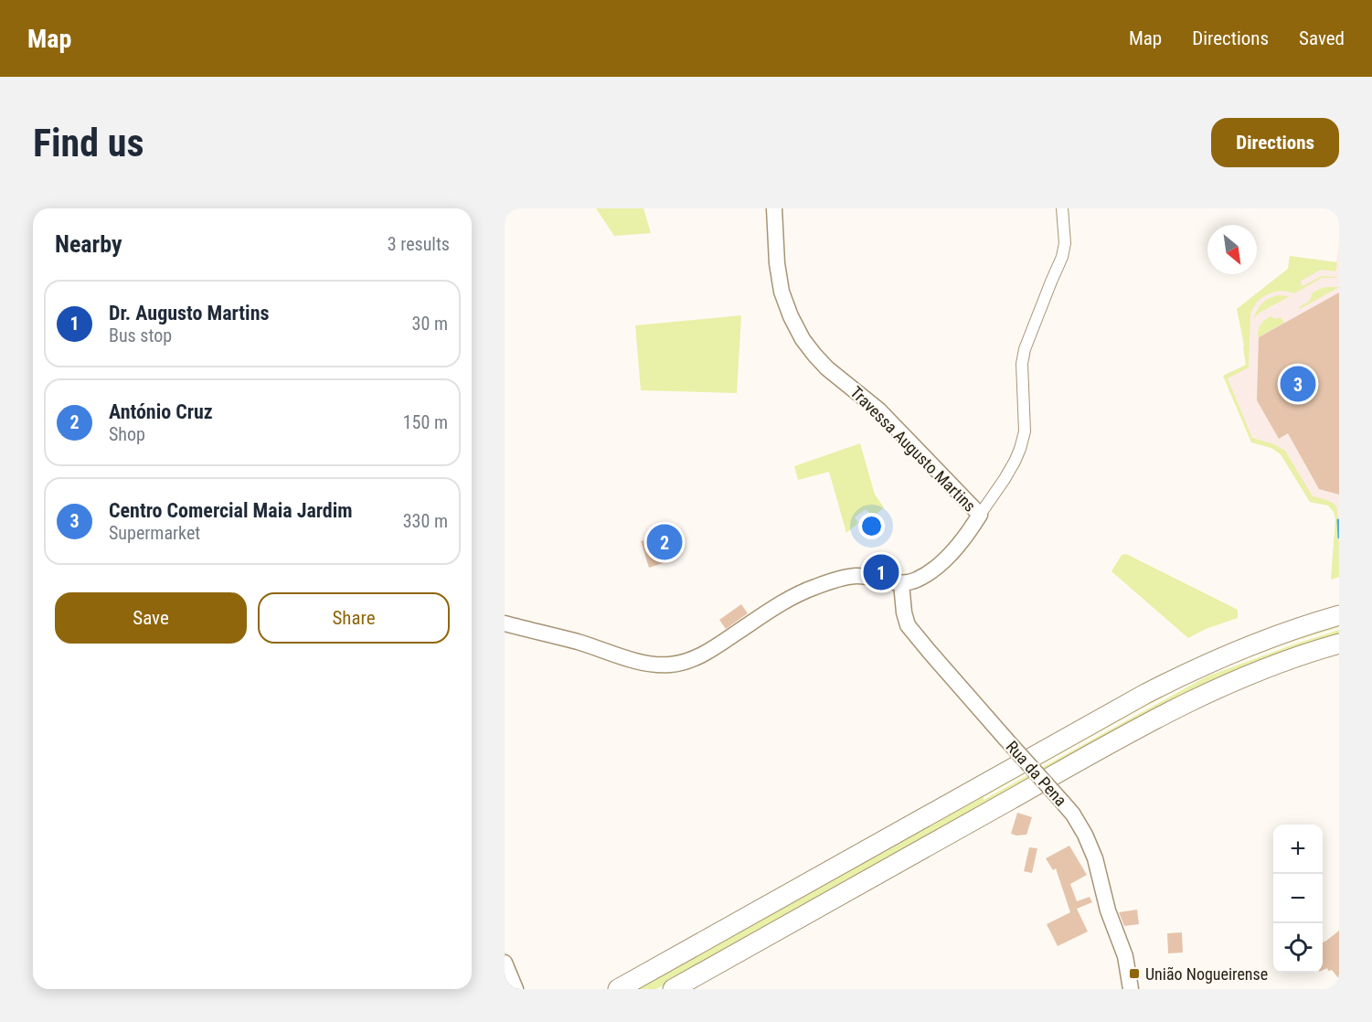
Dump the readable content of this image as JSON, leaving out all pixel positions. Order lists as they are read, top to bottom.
{
  "streets": {
    "street": ["Travessa Augusto Martins", "Rua da Pena"]
  },
  "places": {
    "transit": ["União Nogueirense"]
  },
  "north": "bottom right",
  "page": {
    "header": "Map",
    "nav": ["Map", "Directions", "Saved"],
    "buttons": [
      "Directions",
      ["Save", "Share"]
    ],
    "title": "Find us",
    "heading": ["Nearby", "3 results"],
    "list": [
      {
        "mark": "1",
        "name": "Dr. Augusto Martins",
        "note": "Bus stop",
        "value": "30 m"
      },
      {
        "mark": "2",
        "name": "António Cruz",
        "note": "Shop",
        "value": "150 m"
      },
      {
        "mark": "3",
        "name": "Centro Comercial Maia Jardim",
        "note": "Supermarket",
        "value": "330 m"
      }
    ],
    "pins": ["3", "2", "1"],
    "map_buttons": ["+", "−"]
  }
}
